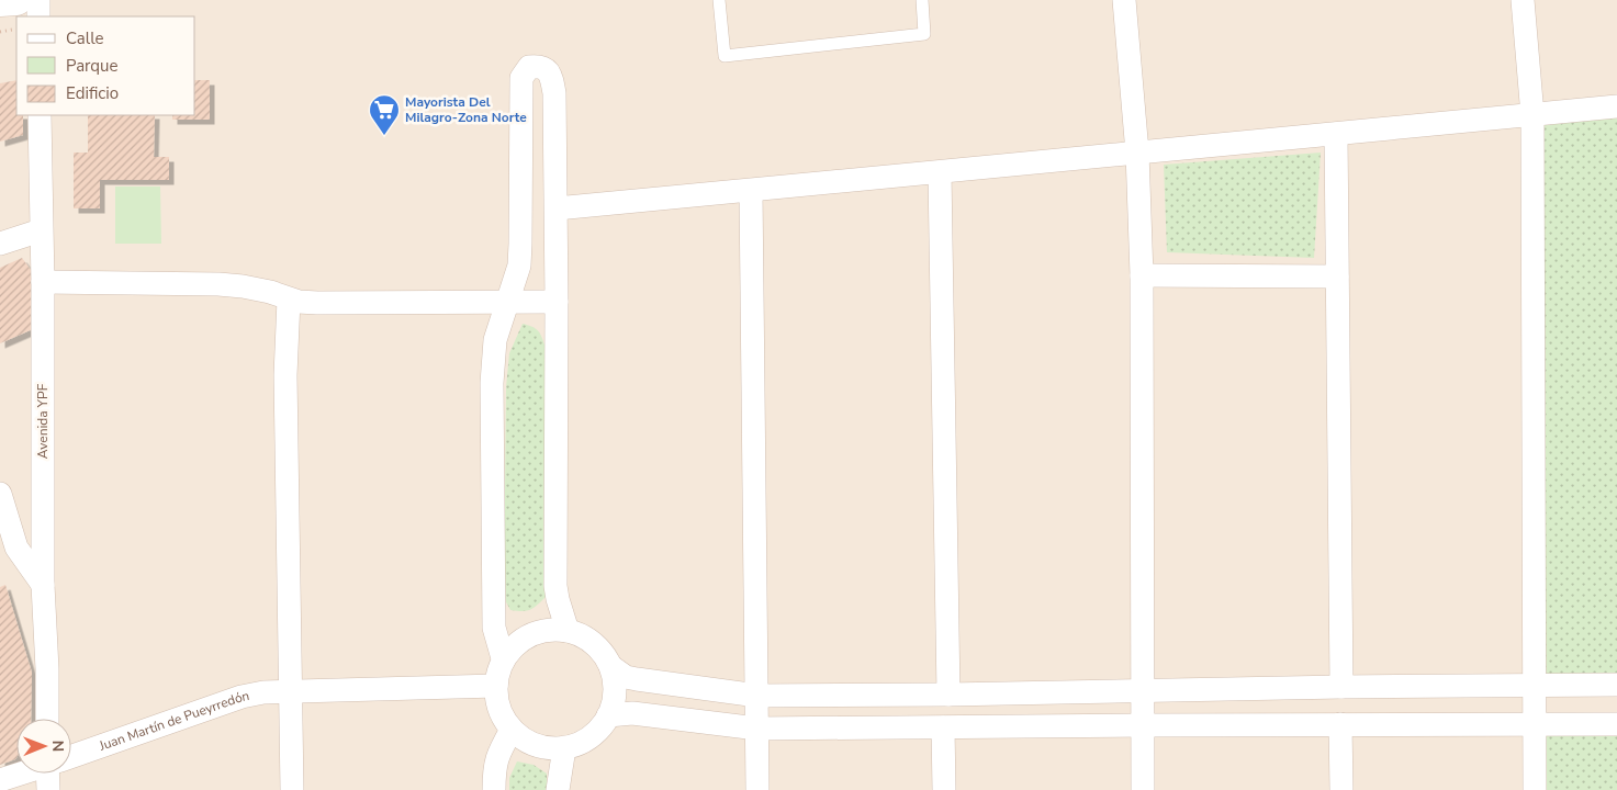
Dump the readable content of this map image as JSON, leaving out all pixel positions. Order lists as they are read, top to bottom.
{
  "streets": {
    "street": ["Avenida YPF", "Juan Martín de Pueyrredón"]
  },
  "places": {
    "supermarket": ["Mayorista Del Milagro-Zona Norte"]
  },
  "legend": ["Calle", "Parque", "Edificio"],
  "north": "right"
}
